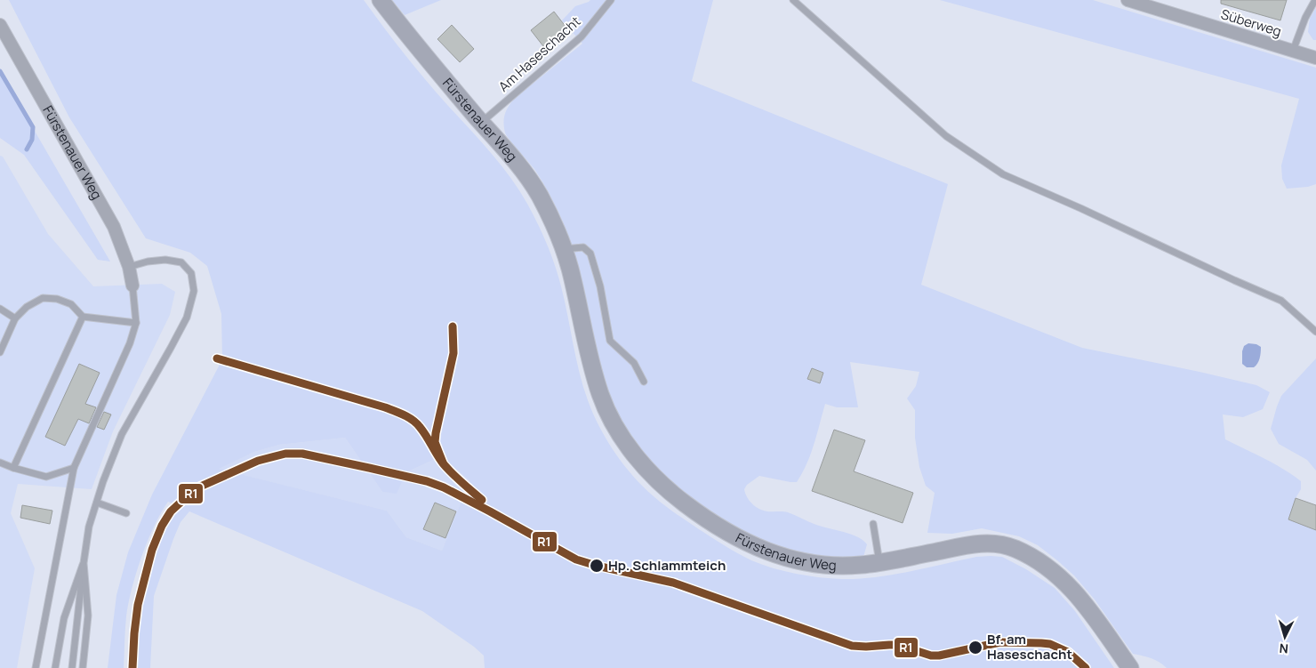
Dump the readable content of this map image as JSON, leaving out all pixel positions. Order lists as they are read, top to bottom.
{
  "streets": {
    "street": ["Süberweg", "Fürstenauer Weg"],
    "lane": ["Am Haseschacht"]
  },
  "crossings": [
    ["Am Haseschacht", "Fürstenauer Weg"]
  ],
  "places": ["Hp. Schlammteich", "Bf. am Haseschacht"],
  "lines": ["transit line R1"],
  "north": "bottom"
}
